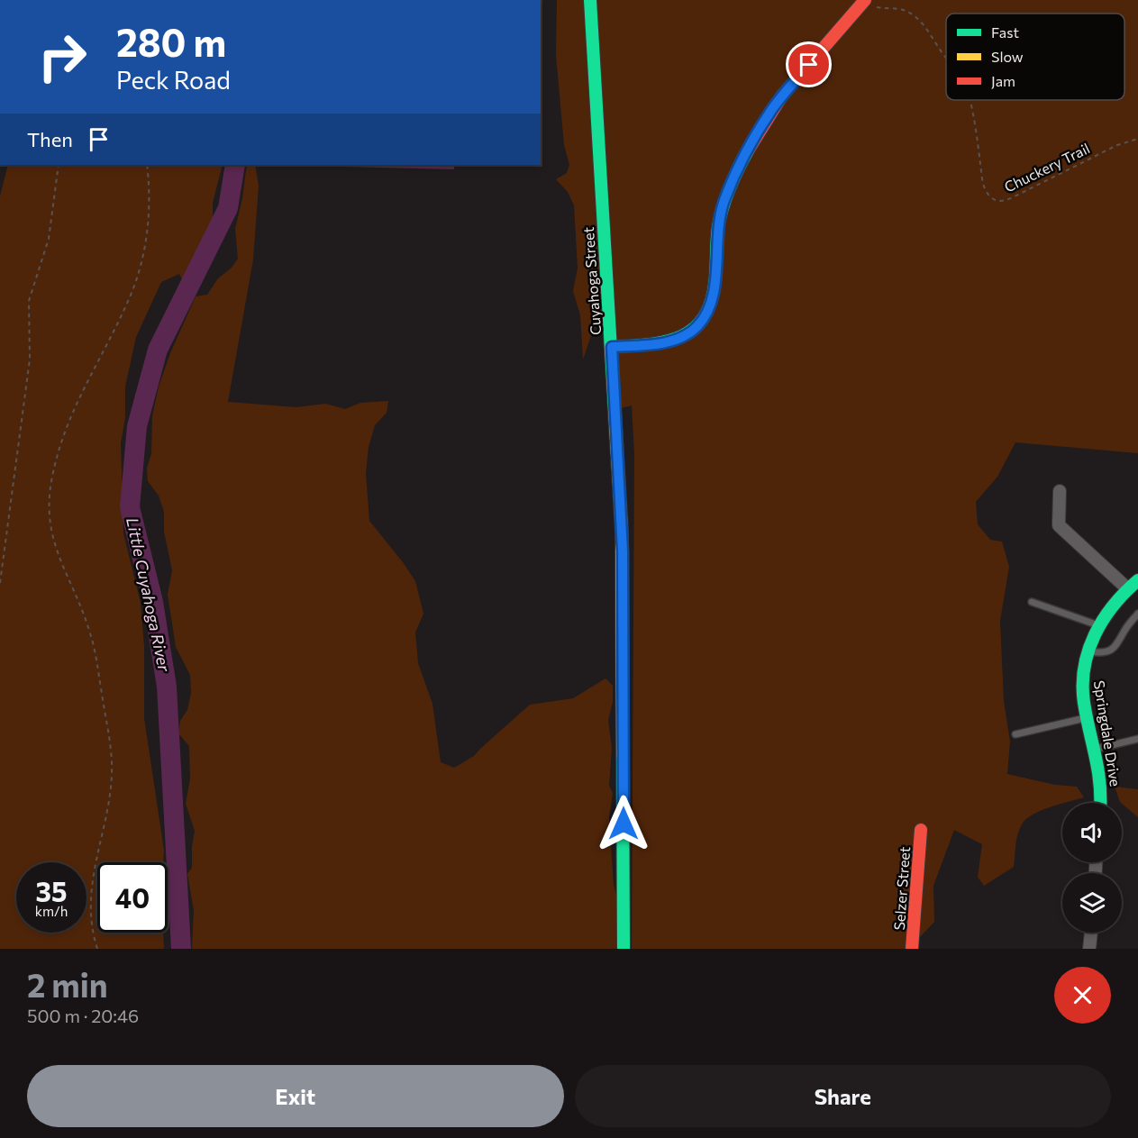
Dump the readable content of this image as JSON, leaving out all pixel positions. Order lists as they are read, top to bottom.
{
  "streets": {
    "street": ["Cuyahoga Street", "Springdale Drive", "Selzer Street"],
    "path": ["Chuckery Trail"]
  },
  "water": ["Little Cuyahoga River"],
  "legend": ["Fast", "Slow", "Jam"],
  "page": {
    "turn": ["280 m", "Peck Road"],
    "then": "Then",
    "speed": "35 km/h",
    "limit": "40",
    "heading": ["2 min", "500 m · 20:46"],
    "buttons": ["Exit", "Share"]
  }
}
